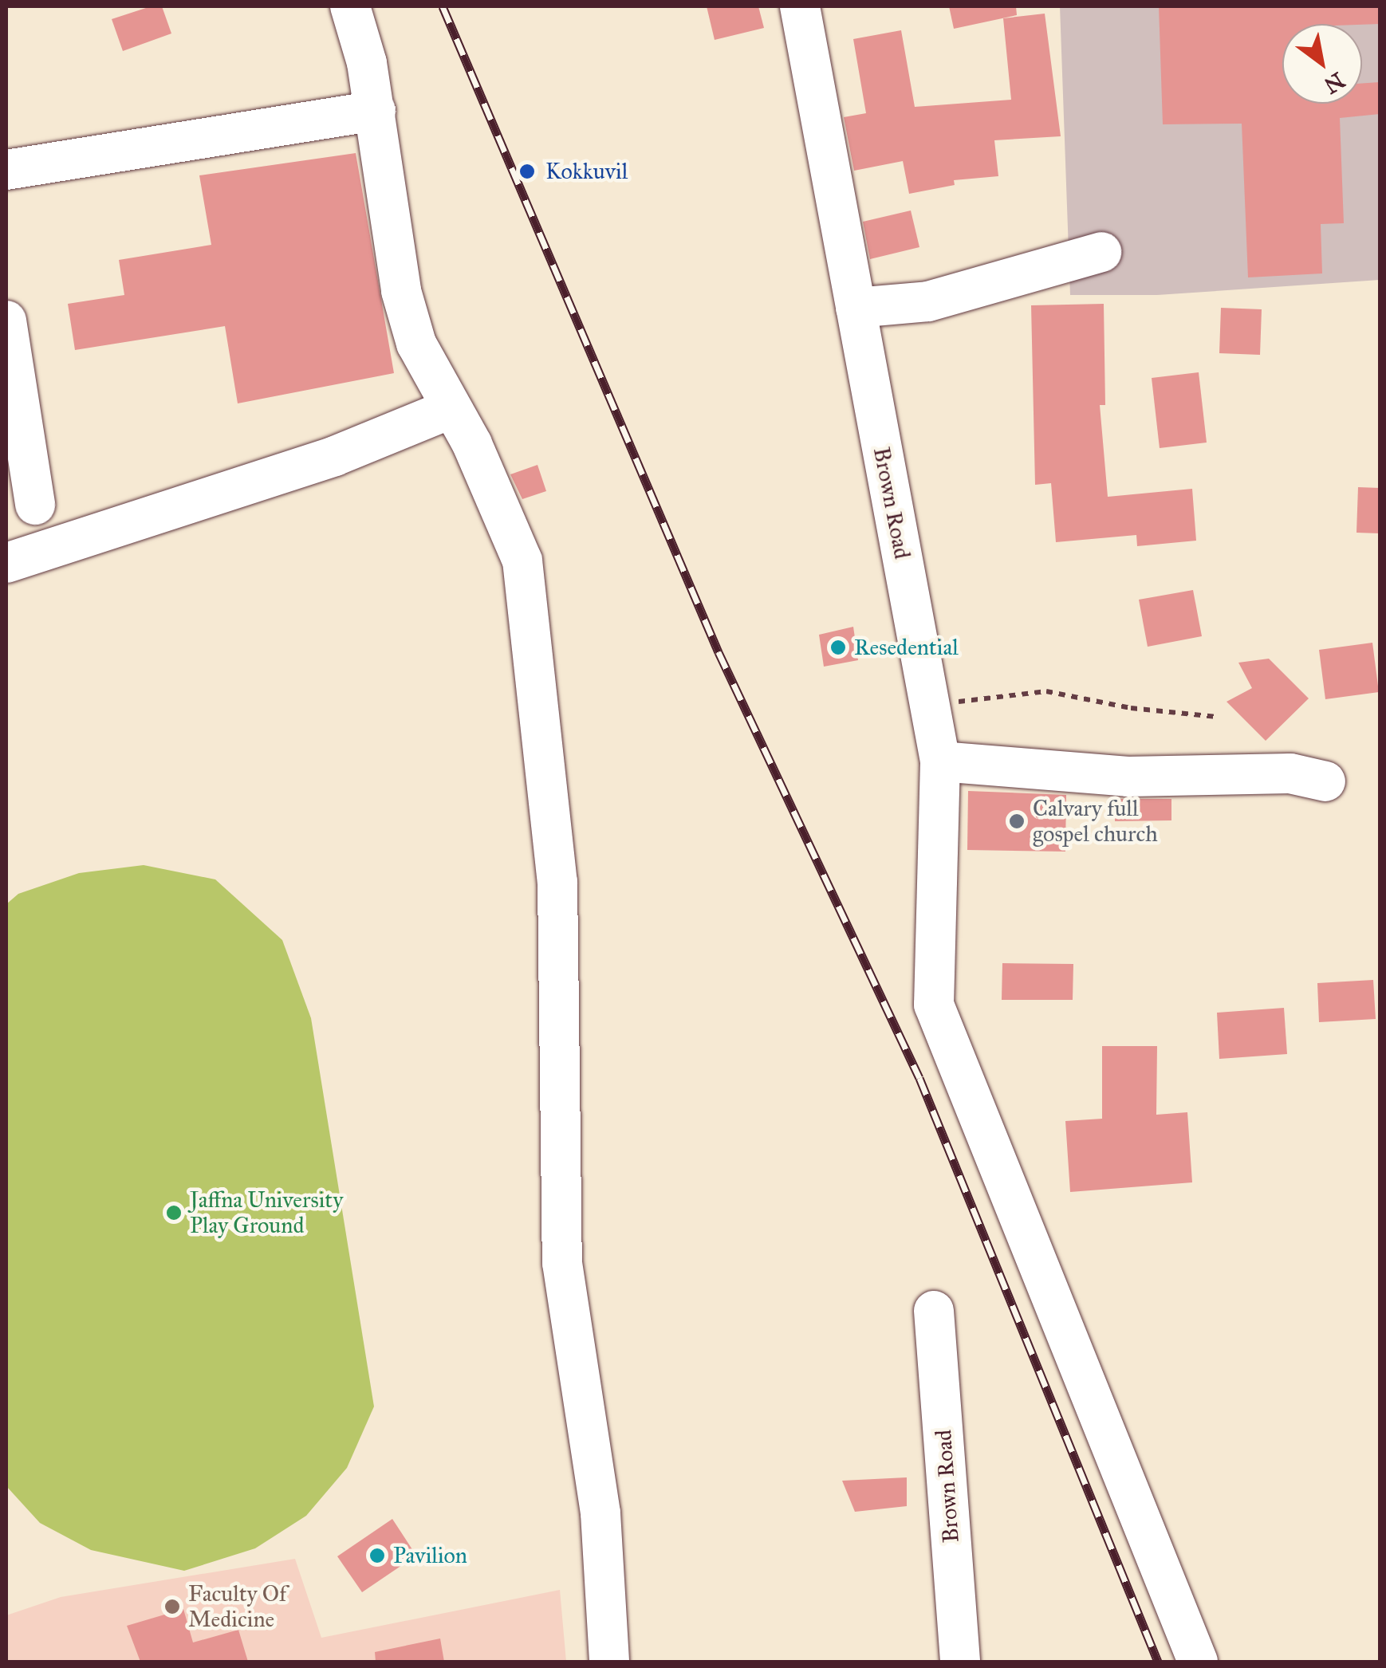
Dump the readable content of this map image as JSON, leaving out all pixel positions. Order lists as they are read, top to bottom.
{
  "streets": {
    "street": ["Brown Road"]
  },
  "places": [
    "Kokkuvil",
    "Resedential",
    "Calvary full gospel church",
    "Jaffna University Play Ground",
    "Pavilion",
    "Faculty Of Medicine"
  ],
  "north": "bottom right"
}
